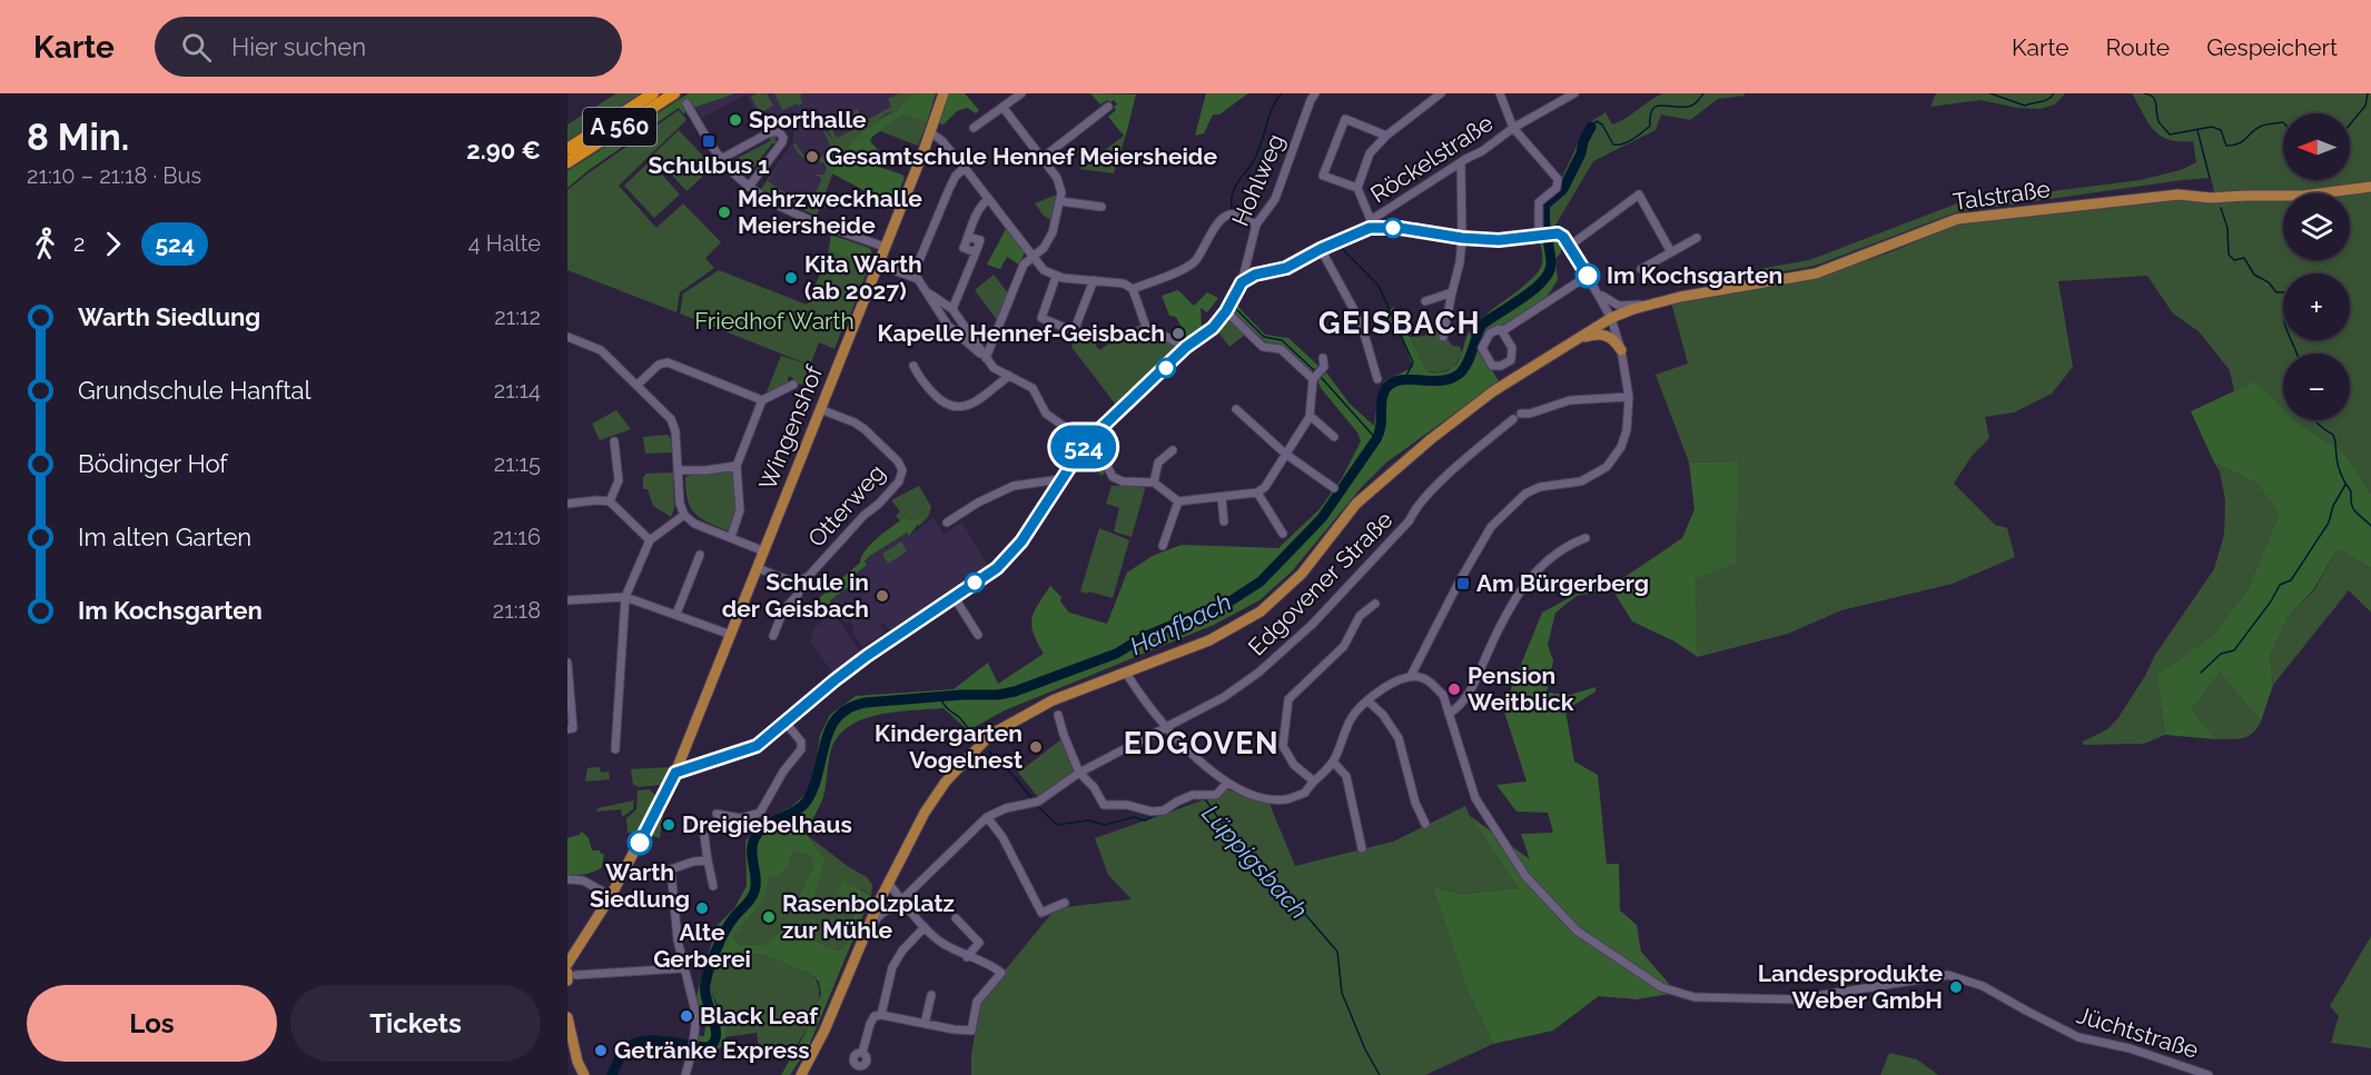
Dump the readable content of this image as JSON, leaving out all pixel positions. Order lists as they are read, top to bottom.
{
  "streets": {
    "highway": ["A 560"],
    "main road": ["Talstraße", "Wingenshof"],
    "street": [
      "Röckelstraße",
      "Hohlweg",
      "Otterweg",
      "Edgovener Straße",
      "Jüchtstraße"
    ]
  },
  "crossings": [
    ["Röckelstraße", "Hohlweg"],
    ["Hohlweg", "Wingenshof"],
    ["Wingenshof", "Otterweg"]
  ],
  "districts": ["GEISBACH", "EDGOVEN"],
  "water": ["Hanfbach", "Lüppigsbach"],
  "parks": ["Friedhof Warth"],
  "places": {
    "other": [
      "Sporthalle",
      "Gesamtschule Hennef Meiersheide",
      "Mehrzweckhalle Meiersheide",
      "Im Kochsgarten",
      "Kita Warth (ab 2027)",
      "Kapelle Hennef-Geisbach",
      "Schule in der Geisbach",
      "Pension Weitblick",
      "Kindergarten Vogelnest",
      "Dreigiebelhaus",
      "Warth Siedlung",
      "Alte Gerberei",
      "Rasenbolzplatz zur Mühle",
      "Landesprodukte Weber GmbH",
      "Black Leaf",
      "Getränke Express"
    ],
    "transit": ["Schulbus 1", "Am Bürgerberg"]
  },
  "lines": ["bus line 524"],
  "north": "left",
  "page": {
    "header": "Karte",
    "search": "Hier suchen",
    "nav": ["Karte", "Route", "Gespeichert"],
    "heading": ["8 Min.", "21:10 – 21:18 · Bus", "2.90 €"],
    "on_map": "524",
    "map_buttons": ["+", "−"],
    "legs": ["2", "524", "4 Halte"],
    "list": [
      {
        "name": "Warth Siedlung",
        "value": "21:12"
      },
      {
        "name": "Grundschule Hanftal",
        "value": "21:14"
      },
      {
        "name": "Bödinger Hof",
        "value": "21:15"
      },
      {
        "name": "Im alten Garten",
        "value": "21:16"
      },
      {
        "name": "Im Kochsgarten",
        "value": "21:18"
      }
    ],
    "buttons": ["Los", "Tickets"]
  }
}
